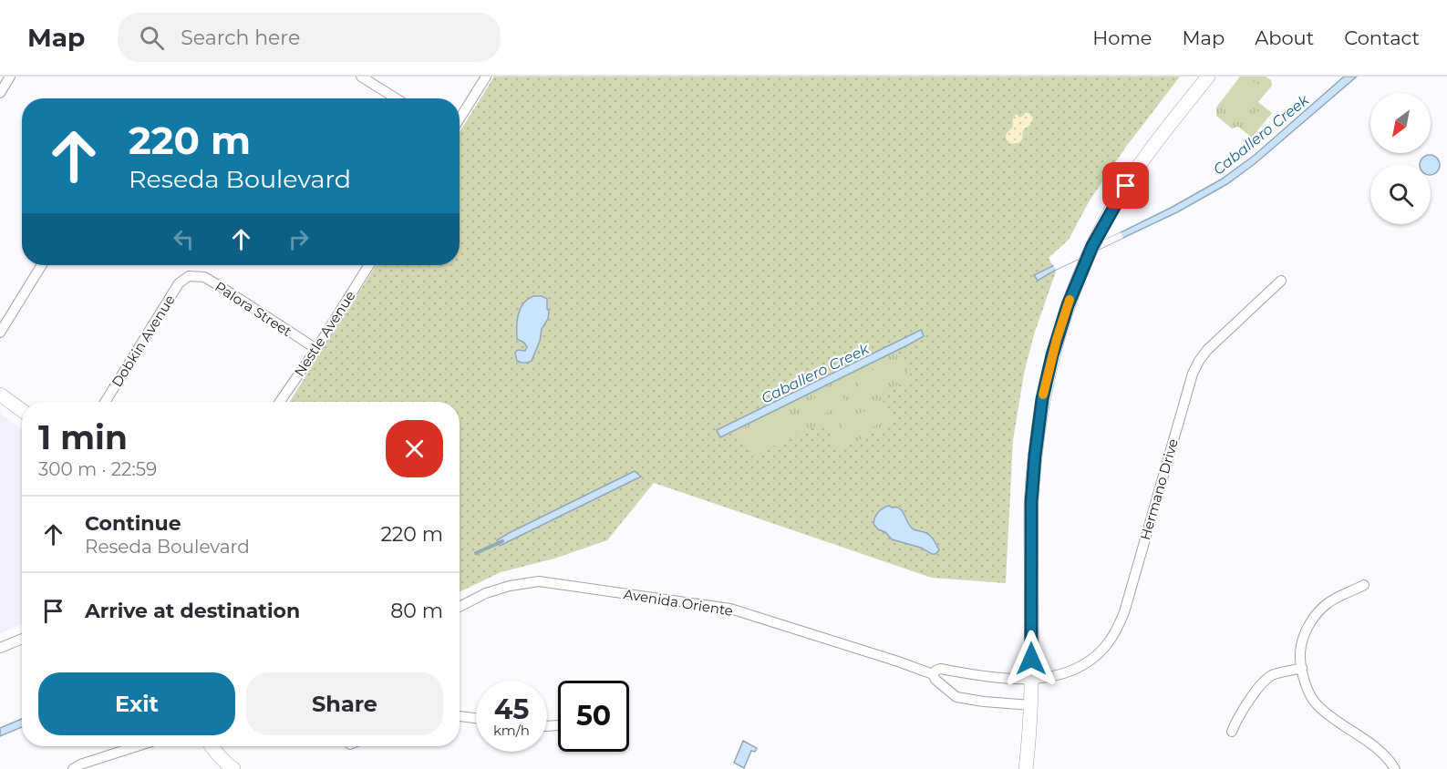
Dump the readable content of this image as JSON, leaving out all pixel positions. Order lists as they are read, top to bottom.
{
  "streets": {
    "street": [
      "Palora Street",
      "Nestle Avenue",
      "Dobkin Avenue",
      "Hermano Drive",
      "Avenida Oriente"
    ]
  },
  "crossings": [
    ["Palora Street", "Nestle Avenue"],
    ["Palora Street", "Dobkin Avenue"],
    ["Hermano Drive", "Avenida Oriente"]
  ],
  "water": ["Caballero Creek"],
  "north": "bottom left",
  "page": {
    "header": "Map",
    "search": "Search here",
    "nav": [
      "Home",
      "Map",
      "About",
      "Contact"
    ],
    "turn": ["220 m", "Reseda Boulevard"],
    "heading": ["1 min", "300 m · 22:59"],
    "list": [
      {
        "name": "Continue",
        "note": "Reseda Boulevard",
        "value": "220 m"
      },
      {
        "name": "Arrive at destination",
        "value": "80 m"
      }
    ],
    "buttons": ["Exit", "Share"],
    "speed": "45 km/h",
    "limit": "50"
  }
}
